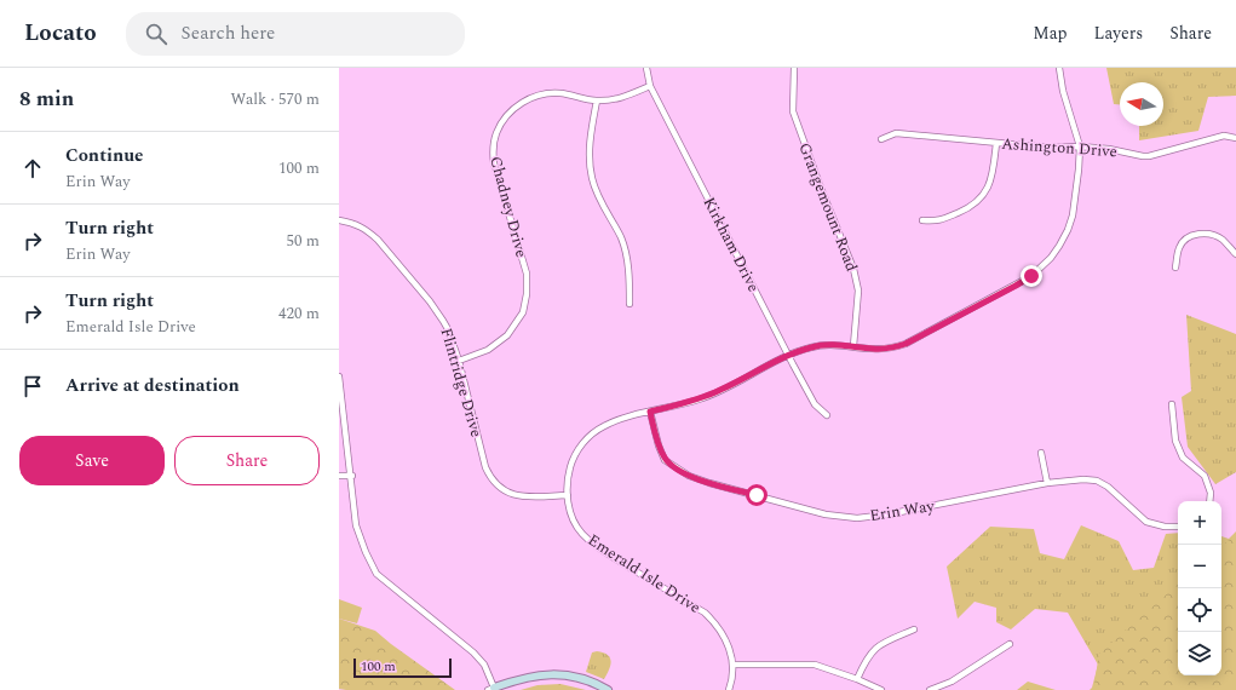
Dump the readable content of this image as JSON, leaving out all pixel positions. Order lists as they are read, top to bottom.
{
  "streets": {
    "street": [
      "Ashington Drive",
      "Chadney Drive",
      "Grangemount Road",
      "Kirkham Drive",
      "Flintridge Drive",
      "Erin Way",
      "Emerald Isle Drive"
    ]
  },
  "crossings": [
    ["Ashington Drive", "Emerald Isle Drive"],
    ["Chadney Drive", "Kirkham Drive"],
    ["Chadney Drive", "Flintridge Drive"],
    ["Grangemount Road", "Emerald Isle Drive"],
    ["Kirkham Drive", "Emerald Isle Drive"],
    ["Flintridge Drive", "Emerald Isle Drive"],
    ["Erin Way", "Emerald Isle Drive"]
  ],
  "scale_bar": "100 m",
  "north": "left",
  "page": {
    "header": "Locato",
    "search": "Search here",
    "nav": ["Map", "Layers", "Share"],
    "heading": ["8 min", "Walk · 570 m"],
    "list": [
      ["Continue", "Erin Way", "100 m"],
      ["Turn right", "Erin Way", "50 m"],
      ["Turn right", "Emerald Isle Drive", "420 m"],
      "Arrive at destination"
    ],
    "buttons": ["Save", "Share"],
    "map_buttons": ["+", "−"],
    "scale": "100 m"
  }
}
